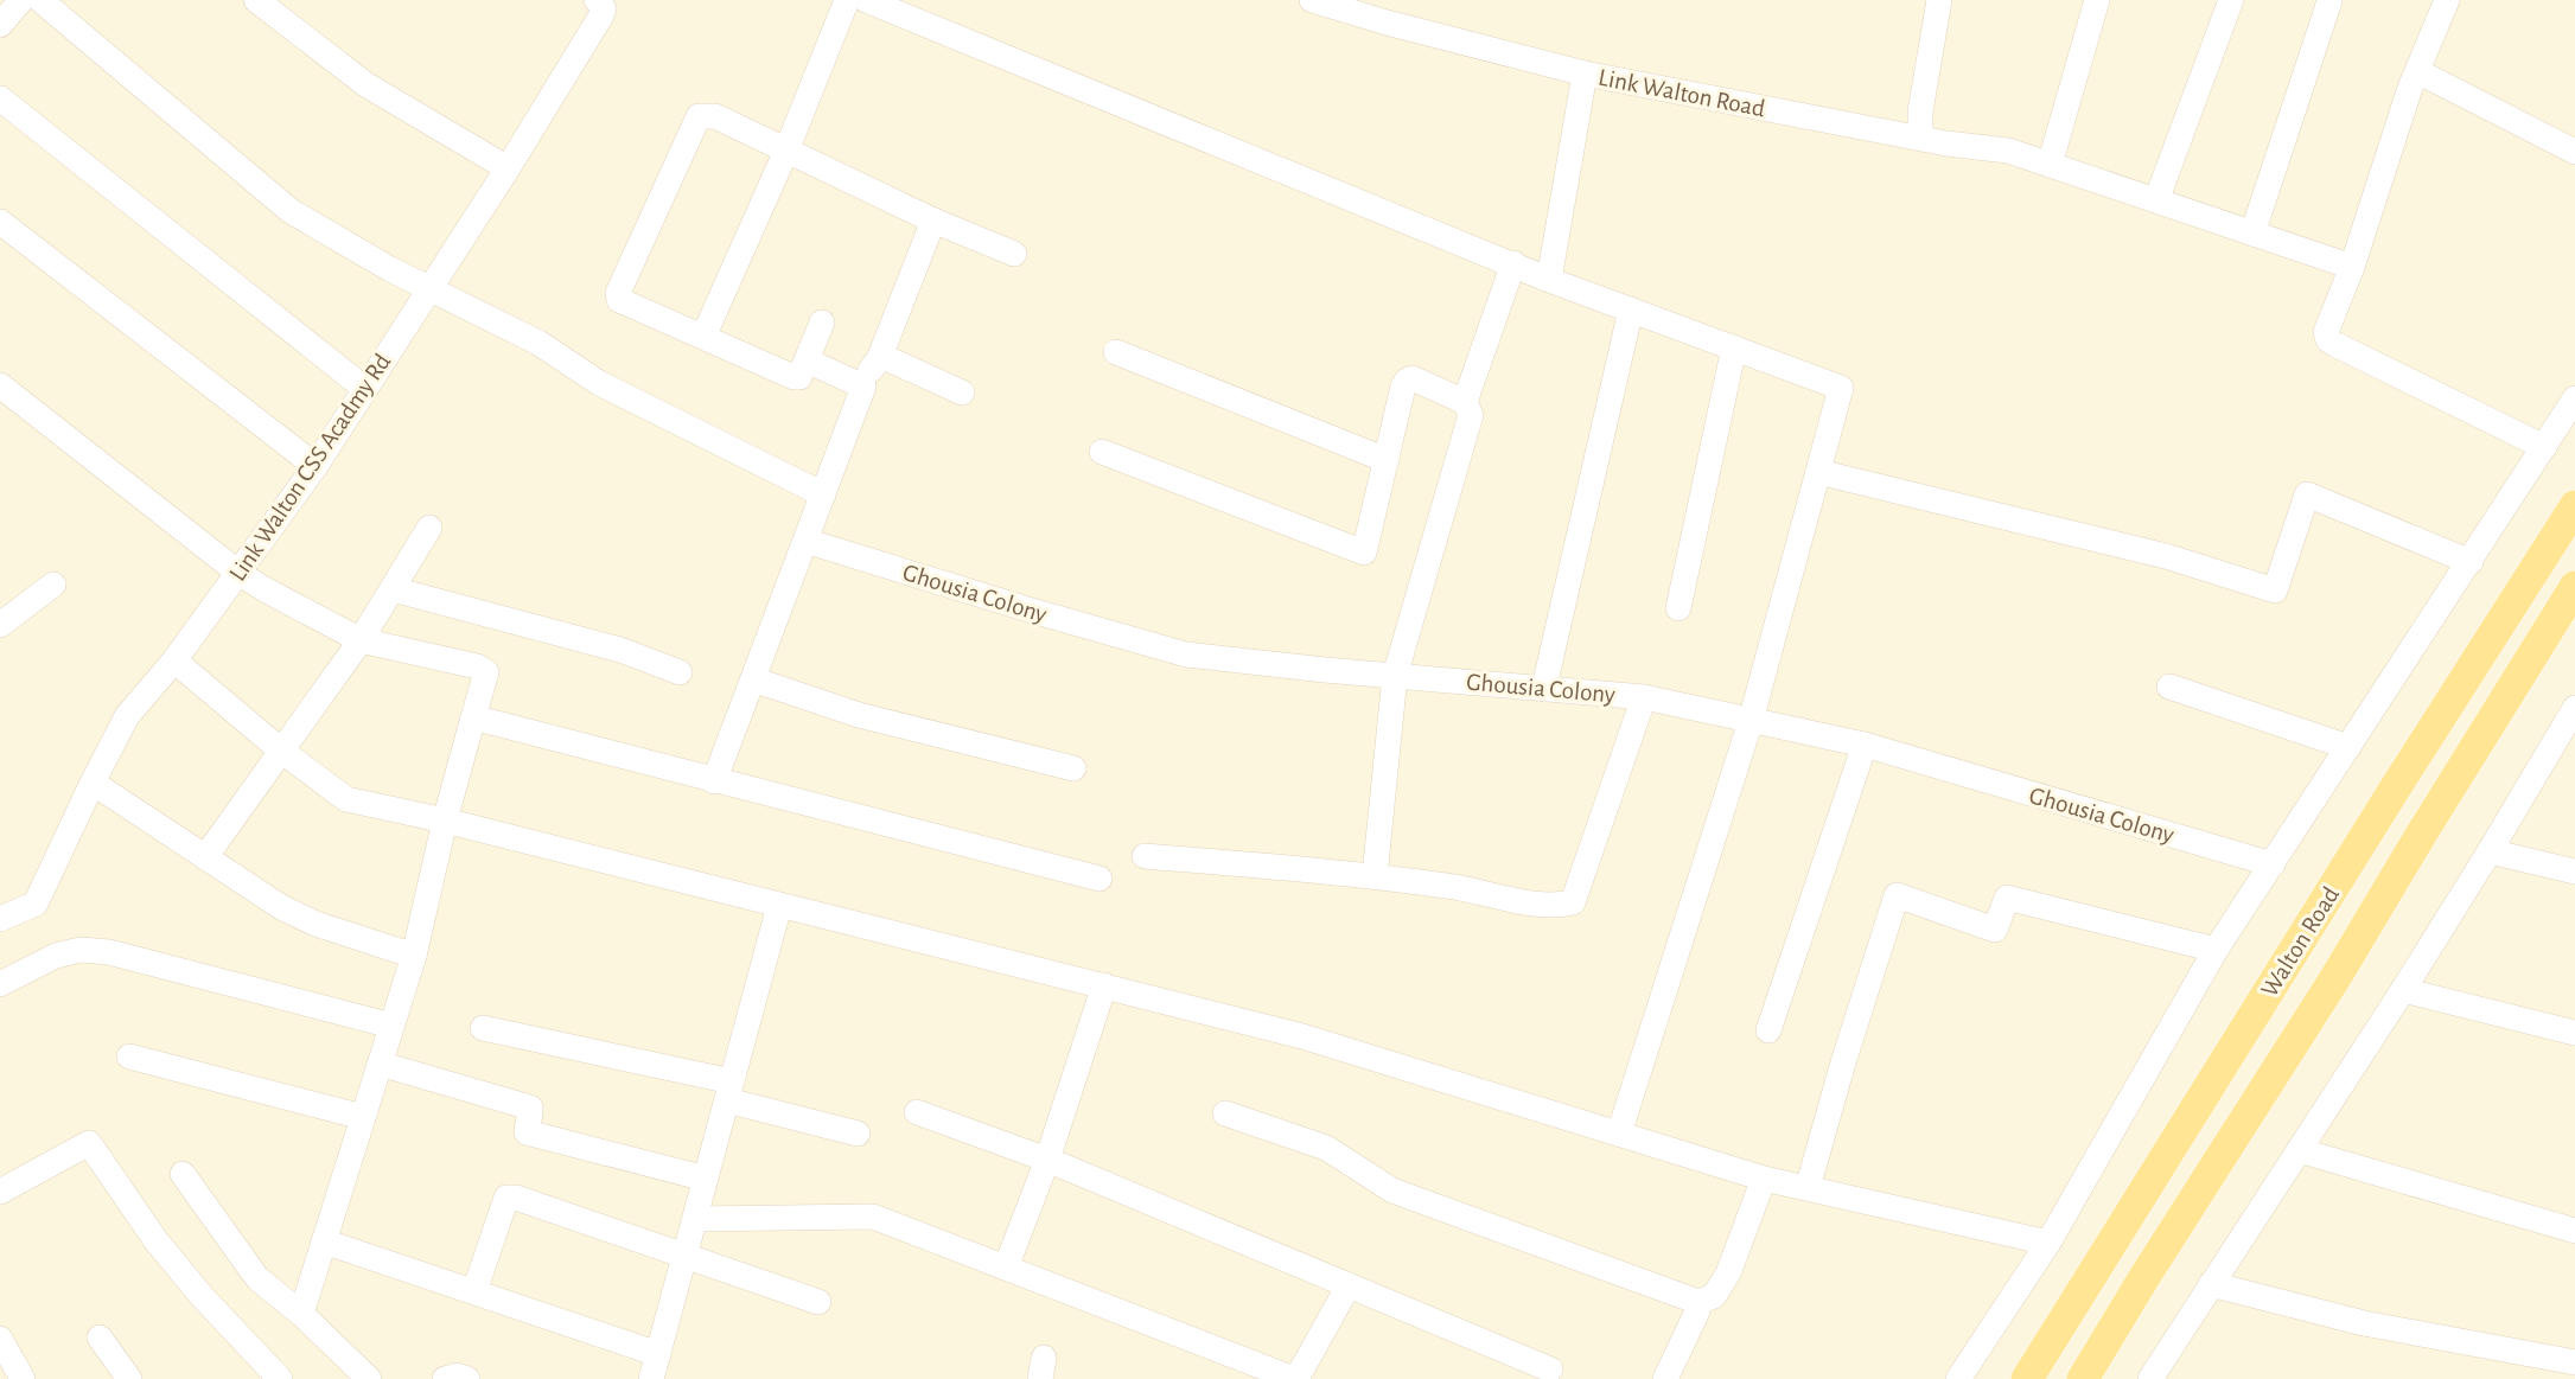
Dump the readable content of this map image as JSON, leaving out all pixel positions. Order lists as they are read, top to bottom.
{
  "streets": {
    "main road": ["Walton Road"],
    "street": ["Link Walton Road", "Link Walton CSS Acadmy Rd", "Ghousia Colony"]
  }
}
